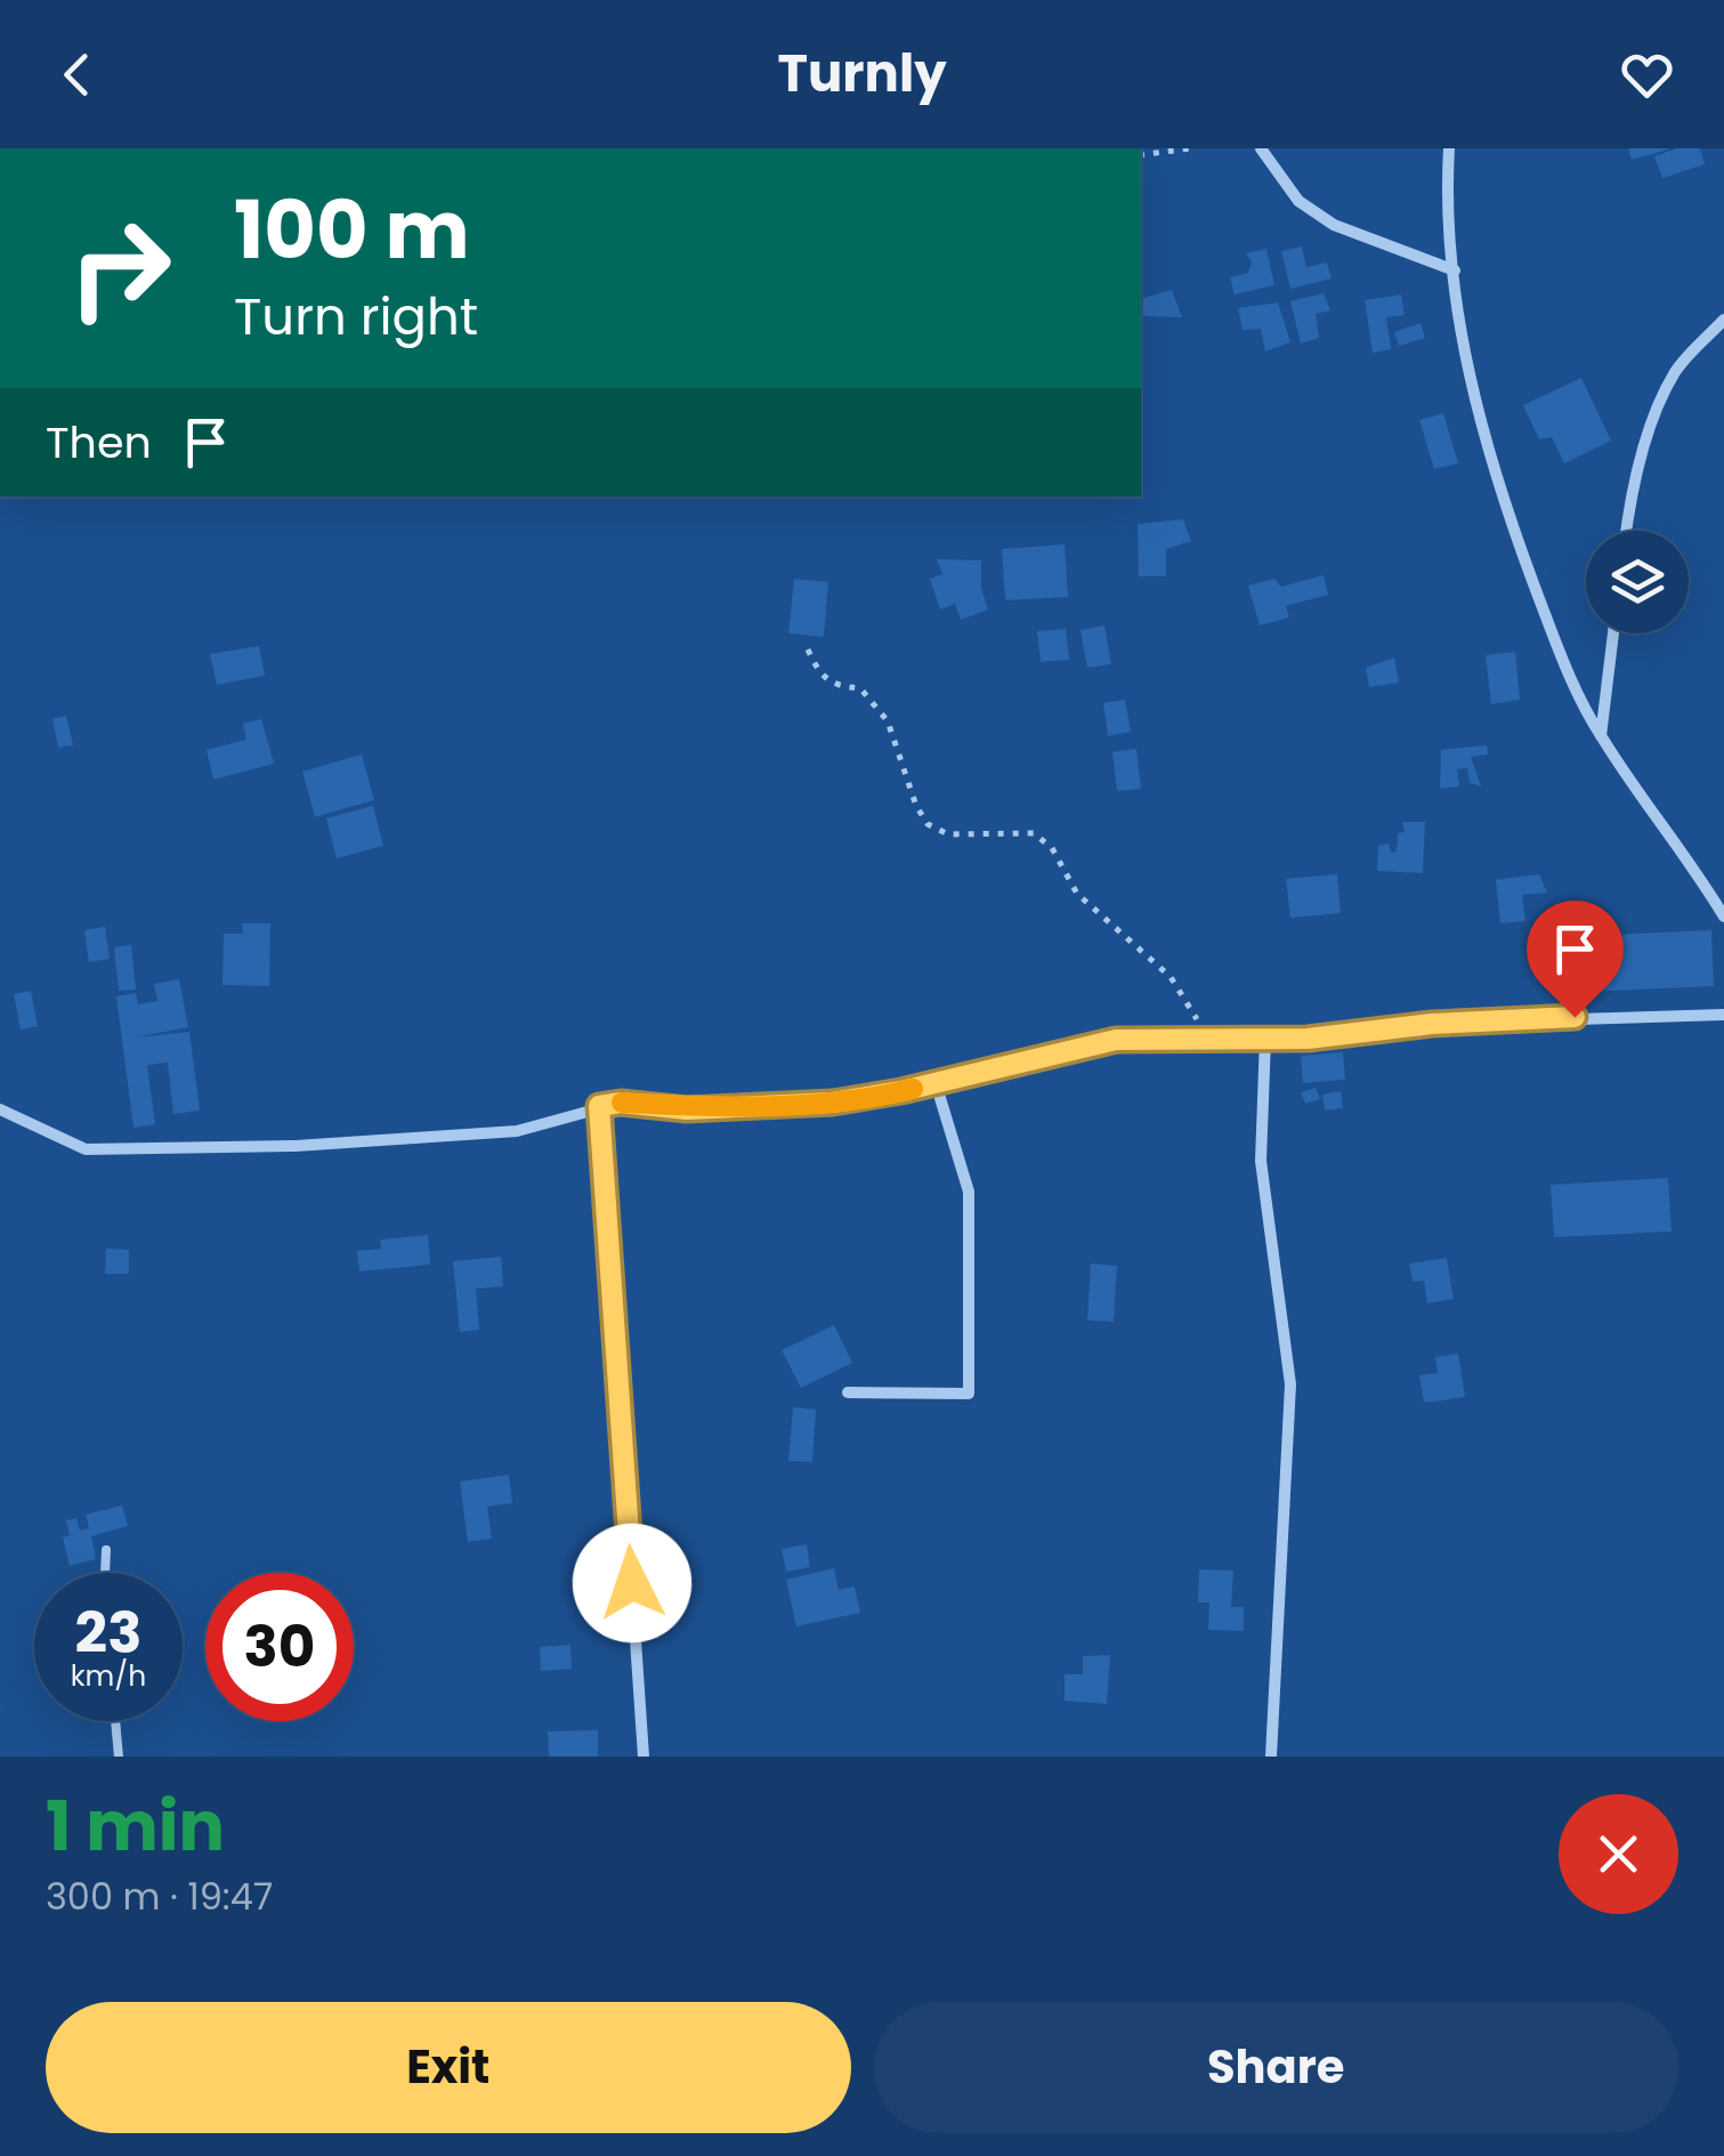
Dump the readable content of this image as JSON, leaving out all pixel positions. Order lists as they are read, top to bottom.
{
  "page": {
    "header": "Turnly",
    "turn": ["100 m", "Turn right"],
    "then": "Then",
    "speed": "23 km/h",
    "limit": "30",
    "heading": ["1 min", "300 m · 19:47"],
    "buttons": ["Exit", "Share"]
  }
}
